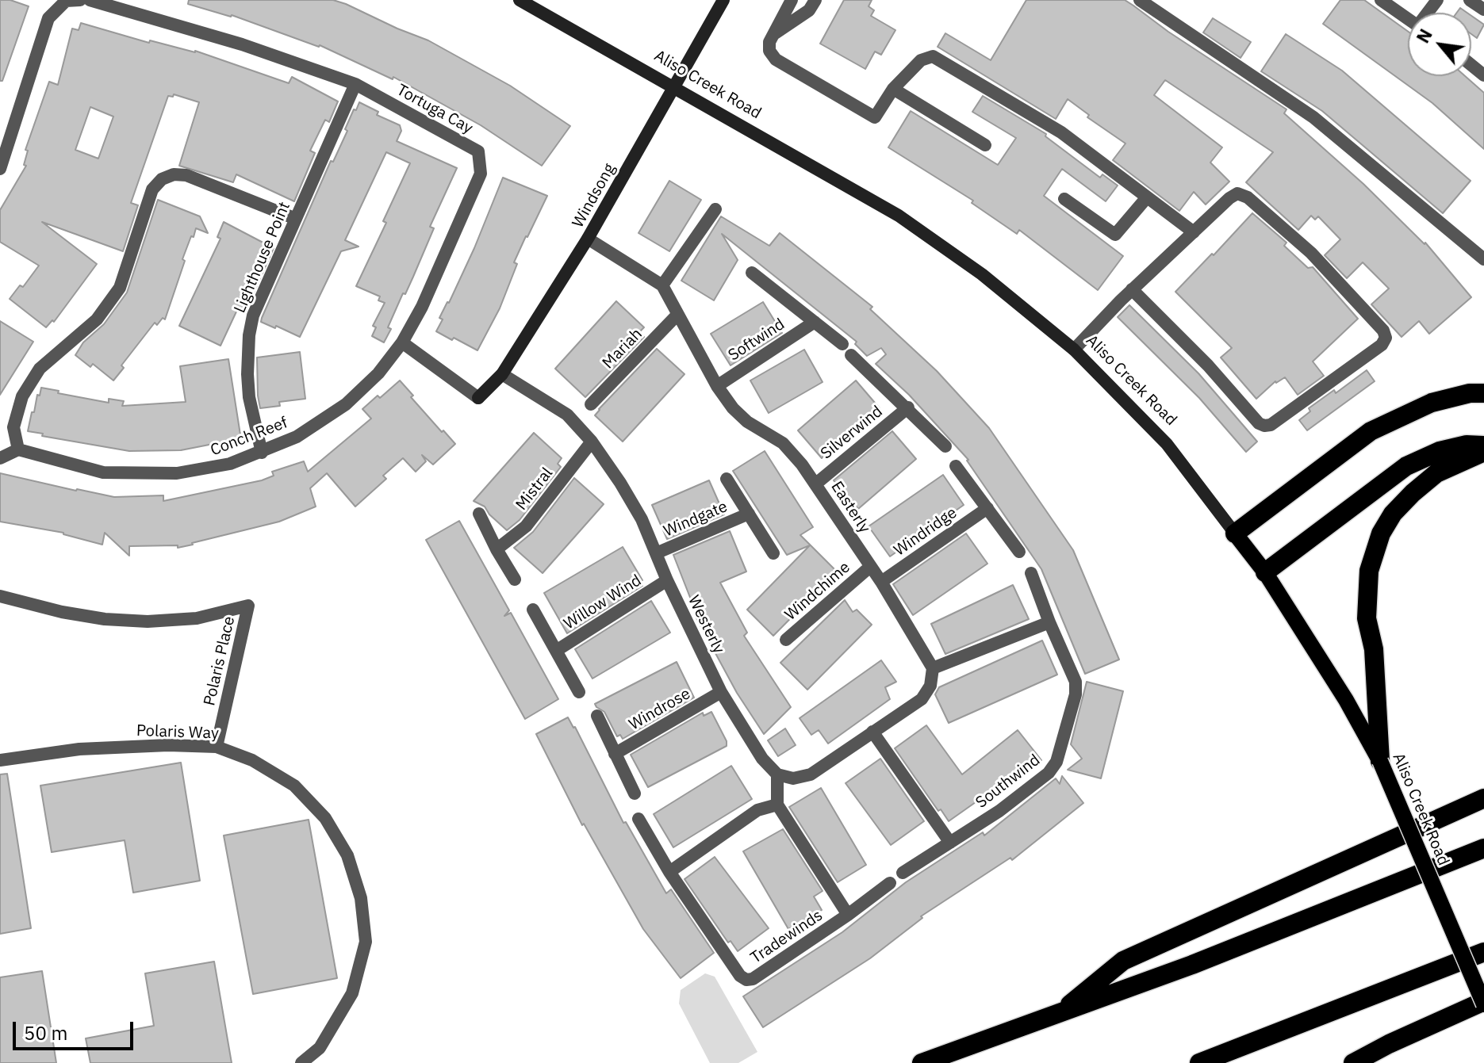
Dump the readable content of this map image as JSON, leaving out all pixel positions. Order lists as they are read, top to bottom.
{
  "streets": {
    "main road": ["Aliso Creek Road", "Windsong"],
    "street": [
      "Tortuga Cay",
      "Lighthouse Point",
      "Softwind",
      "Mariah",
      "Silverwind",
      "Conch Reef",
      "Mistral",
      "Easterly",
      "Windgate",
      "Windridge",
      "Windchime",
      "Willow Wind",
      "Westerly",
      "Polaris Place",
      "Windrose",
      "Polaris Way",
      "Southwind",
      "Tradewinds"
    ]
  },
  "crossings": [
    ["Aliso Creek Road", "Windsong"],
    ["Tortuga Cay", "Lighthouse Point"],
    ["Tortuga Cay", "Conch Reef"],
    ["Windsong", "Westerly"],
    ["Lighthouse Point", "Conch Reef"],
    ["Softwind", "Easterly"],
    ["Mariah", "Easterly"],
    ["Silverwind", "Easterly"],
    ["Mistral", "Westerly"],
    ["Easterly", "Windridge"],
    ["Easterly", "Windchime"],
    ["Windgate", "Westerly"],
    ["Willow Wind", "Westerly"],
    ["Westerly", "Windrose"],
    ["Polaris Place", "Polaris Way"]
  ],
  "scale_bar": "50 m",
  "north": "top left"
}
